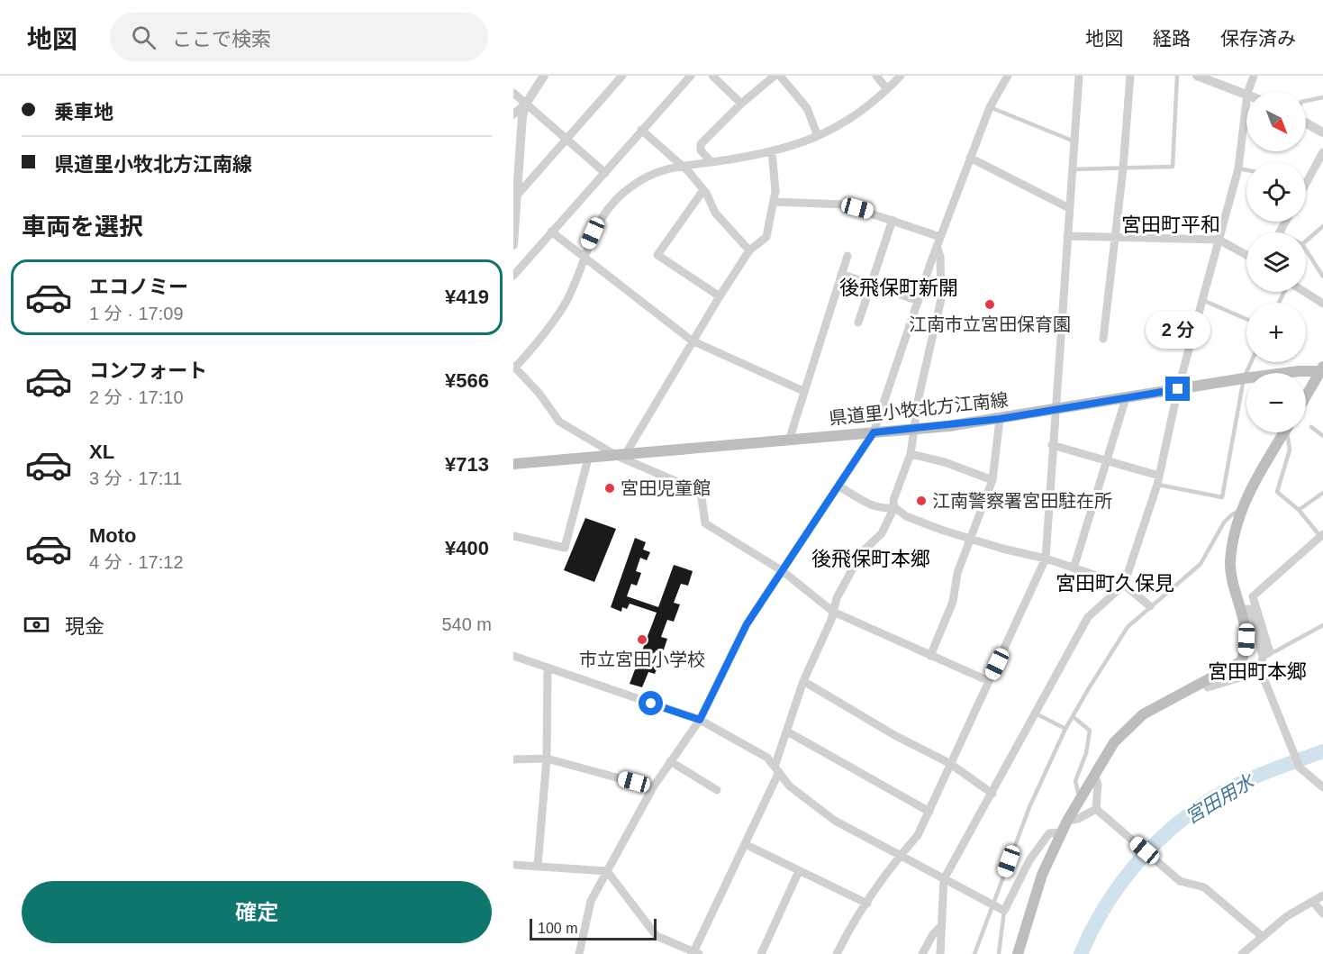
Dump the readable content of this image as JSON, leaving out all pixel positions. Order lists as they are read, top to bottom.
{
  "streets": {
    "main road": ["県道里小牧北方江南線"]
  },
  "districts": [
    "宮田町平和",
    "後飛保町新開",
    "後飛保町本郷",
    "宮田町久保見",
    "宮田町本郷"
  ],
  "water": ["宮田用水"],
  "places": [
    "江南市立宮田保育園",
    "宮田児童館",
    "江南警察署宮田駐在所",
    "市立宮田小学校"
  ],
  "scale_bar": "100 m",
  "north": "bottom right",
  "page": {
    "header": "地図",
    "search": "ここで検索",
    "nav": ["地図", "経路", "保存済み"],
    "banner": ["乗車地", "県道里小牧北方江南線"],
    "map_buttons": ["+", "−"],
    "heading": "車両を選択",
    "list": [
      {
        "name": "エコノミー",
        "note": "1 分 · 17:09",
        "value": "¥419"
      },
      {
        "name": "コンフォート",
        "note": "2 分 · 17:10",
        "value": "¥566"
      },
      {
        "name": "XL",
        "note": "3 分 · 17:11",
        "value": "¥713"
      },
      {
        "name": "Moto",
        "note": "4 分 · 17:12",
        "value": "¥400"
      }
    ],
    "bubble": "2 分",
    "pay": ["現金", "540 m"],
    "buttons": "確定",
    "scale": "100 m"
  }
}
